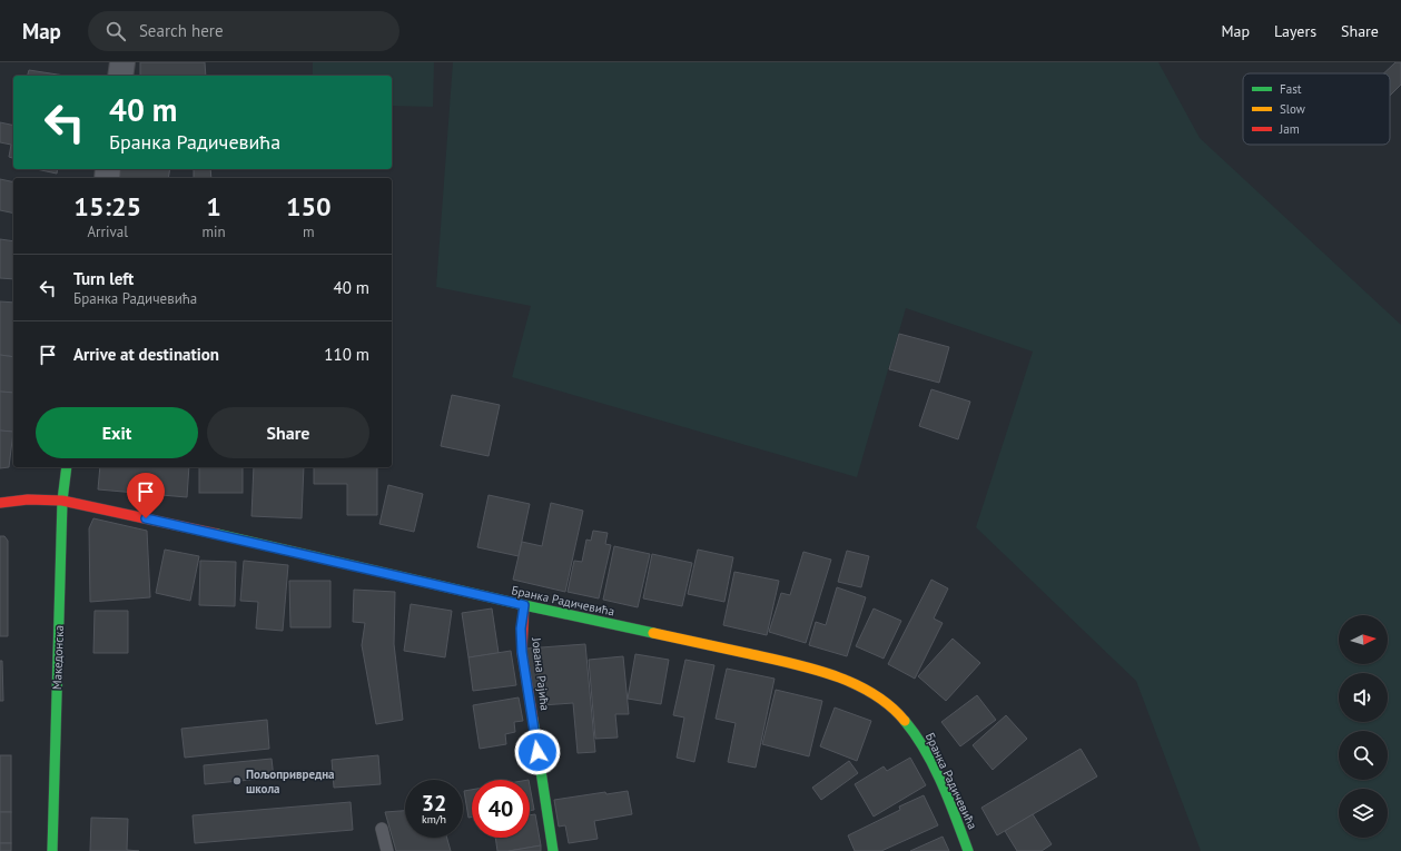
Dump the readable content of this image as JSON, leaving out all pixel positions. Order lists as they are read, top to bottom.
{
  "streets": {
    "street": ["Бранка Радичевића", "Македонска", "Јована Рајића"]
  },
  "crossings": [
    ["Бранка Радичевића", "Македонска"],
    ["Бранка Радичевића", "Јована Рајића"]
  ],
  "places": ["Пољопривредна школа"],
  "legend": ["Fast", "Slow", "Jam"],
  "north": "right",
  "page": {
    "header": "Map",
    "search": "Search here",
    "nav": ["Map", "Layers", "Share"],
    "turn": ["40 m", "Бранка Радичевића"],
    "eta": [
      "15:25",
      "Arrival",
      "1",
      "min",
      "150",
      "m"
    ],
    "list": [
      {
        "name": "Turn left",
        "note": "Бранка Радичевића",
        "value": "40 m"
      },
      {
        "name": "Arrive at destination",
        "value": "110 m"
      }
    ],
    "buttons": ["Exit", "Share"],
    "speed": "32 km/h",
    "limit": "40"
  }
}
